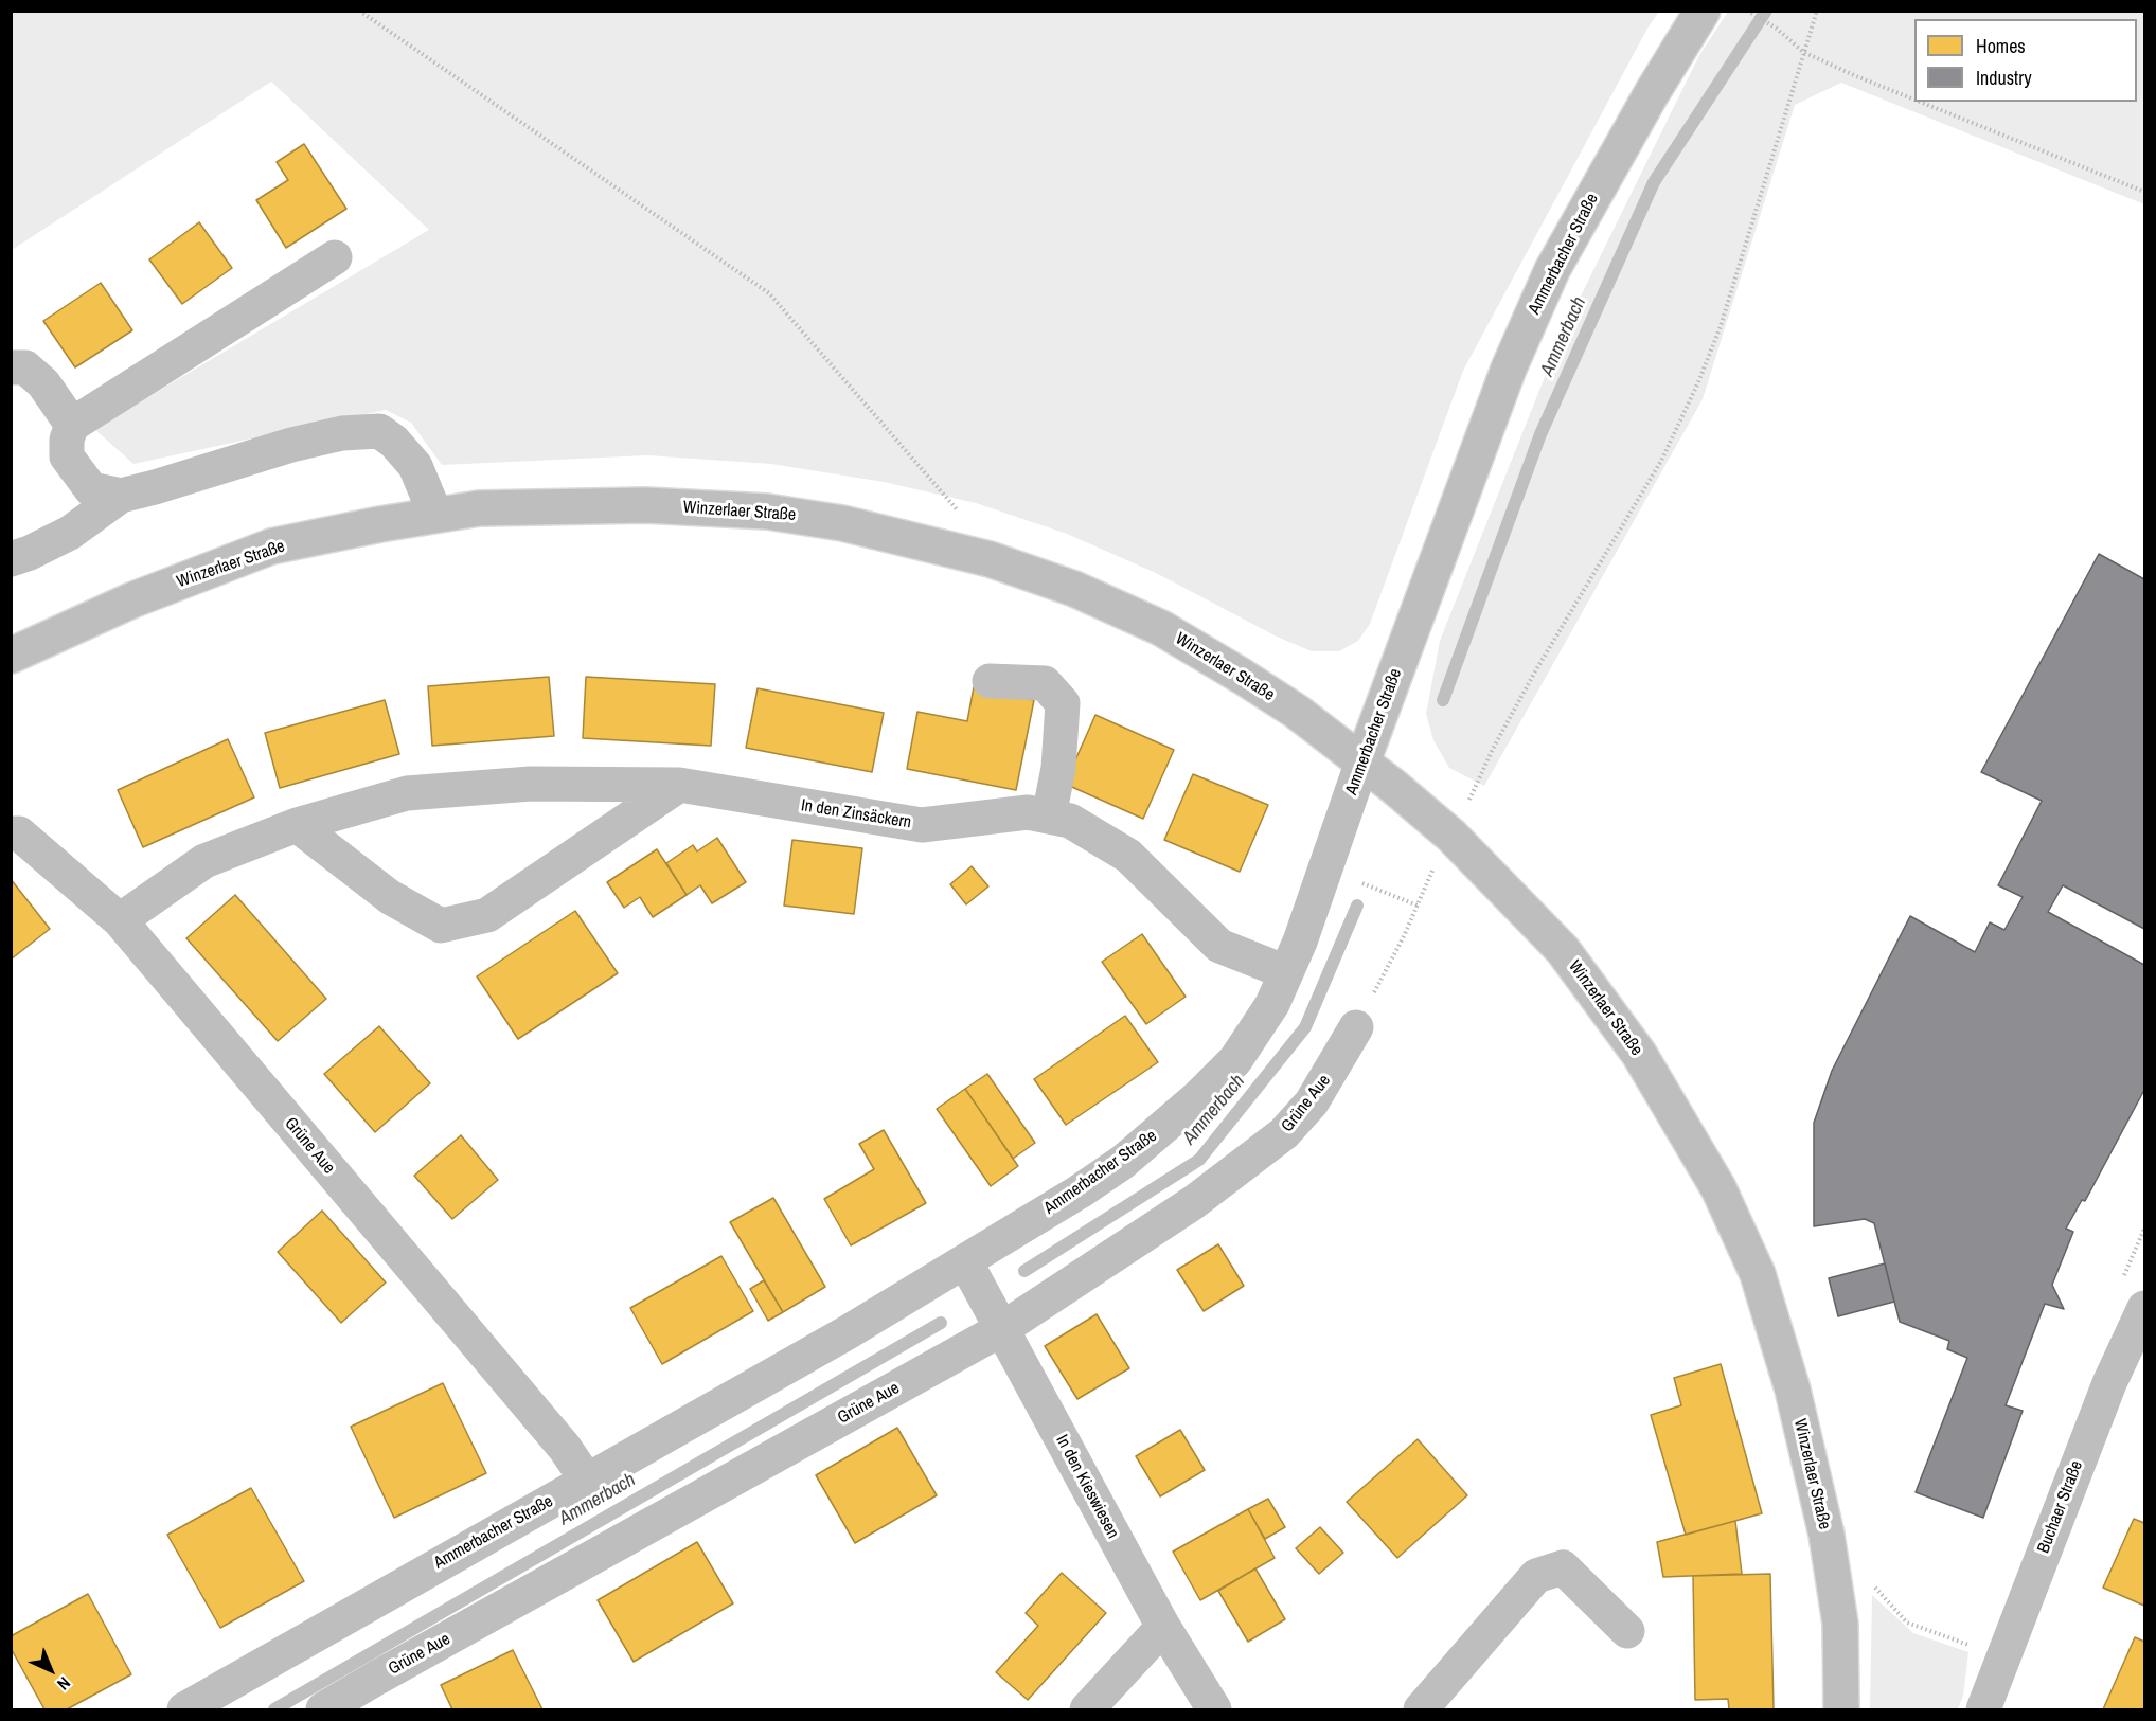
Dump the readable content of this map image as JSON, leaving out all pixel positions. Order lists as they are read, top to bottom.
{
  "streets": {
    "street": [
      "Ammerbacher Straße",
      "Winzerlaer Straße",
      "In den Zinsäckern",
      "Grüne Aue",
      "In den Kieswiesen",
      "Buchaer Straße"
    ]
  },
  "crossings": [
    ["Ammerbacher Straße", "Winzerlaer Straße"],
    ["Ammerbacher Straße", "In den Zinsäckern"],
    ["Ammerbacher Straße", "Grüne Aue"],
    ["Ammerbacher Straße", "In den Kieswiesen"],
    ["In den Zinsäckern", "Grüne Aue"],
    ["Grüne Aue", "In den Kieswiesen"]
  ],
  "water": ["Ammerbach"],
  "legend": ["Homes", "Industry"],
  "north": "bottom right"
}
